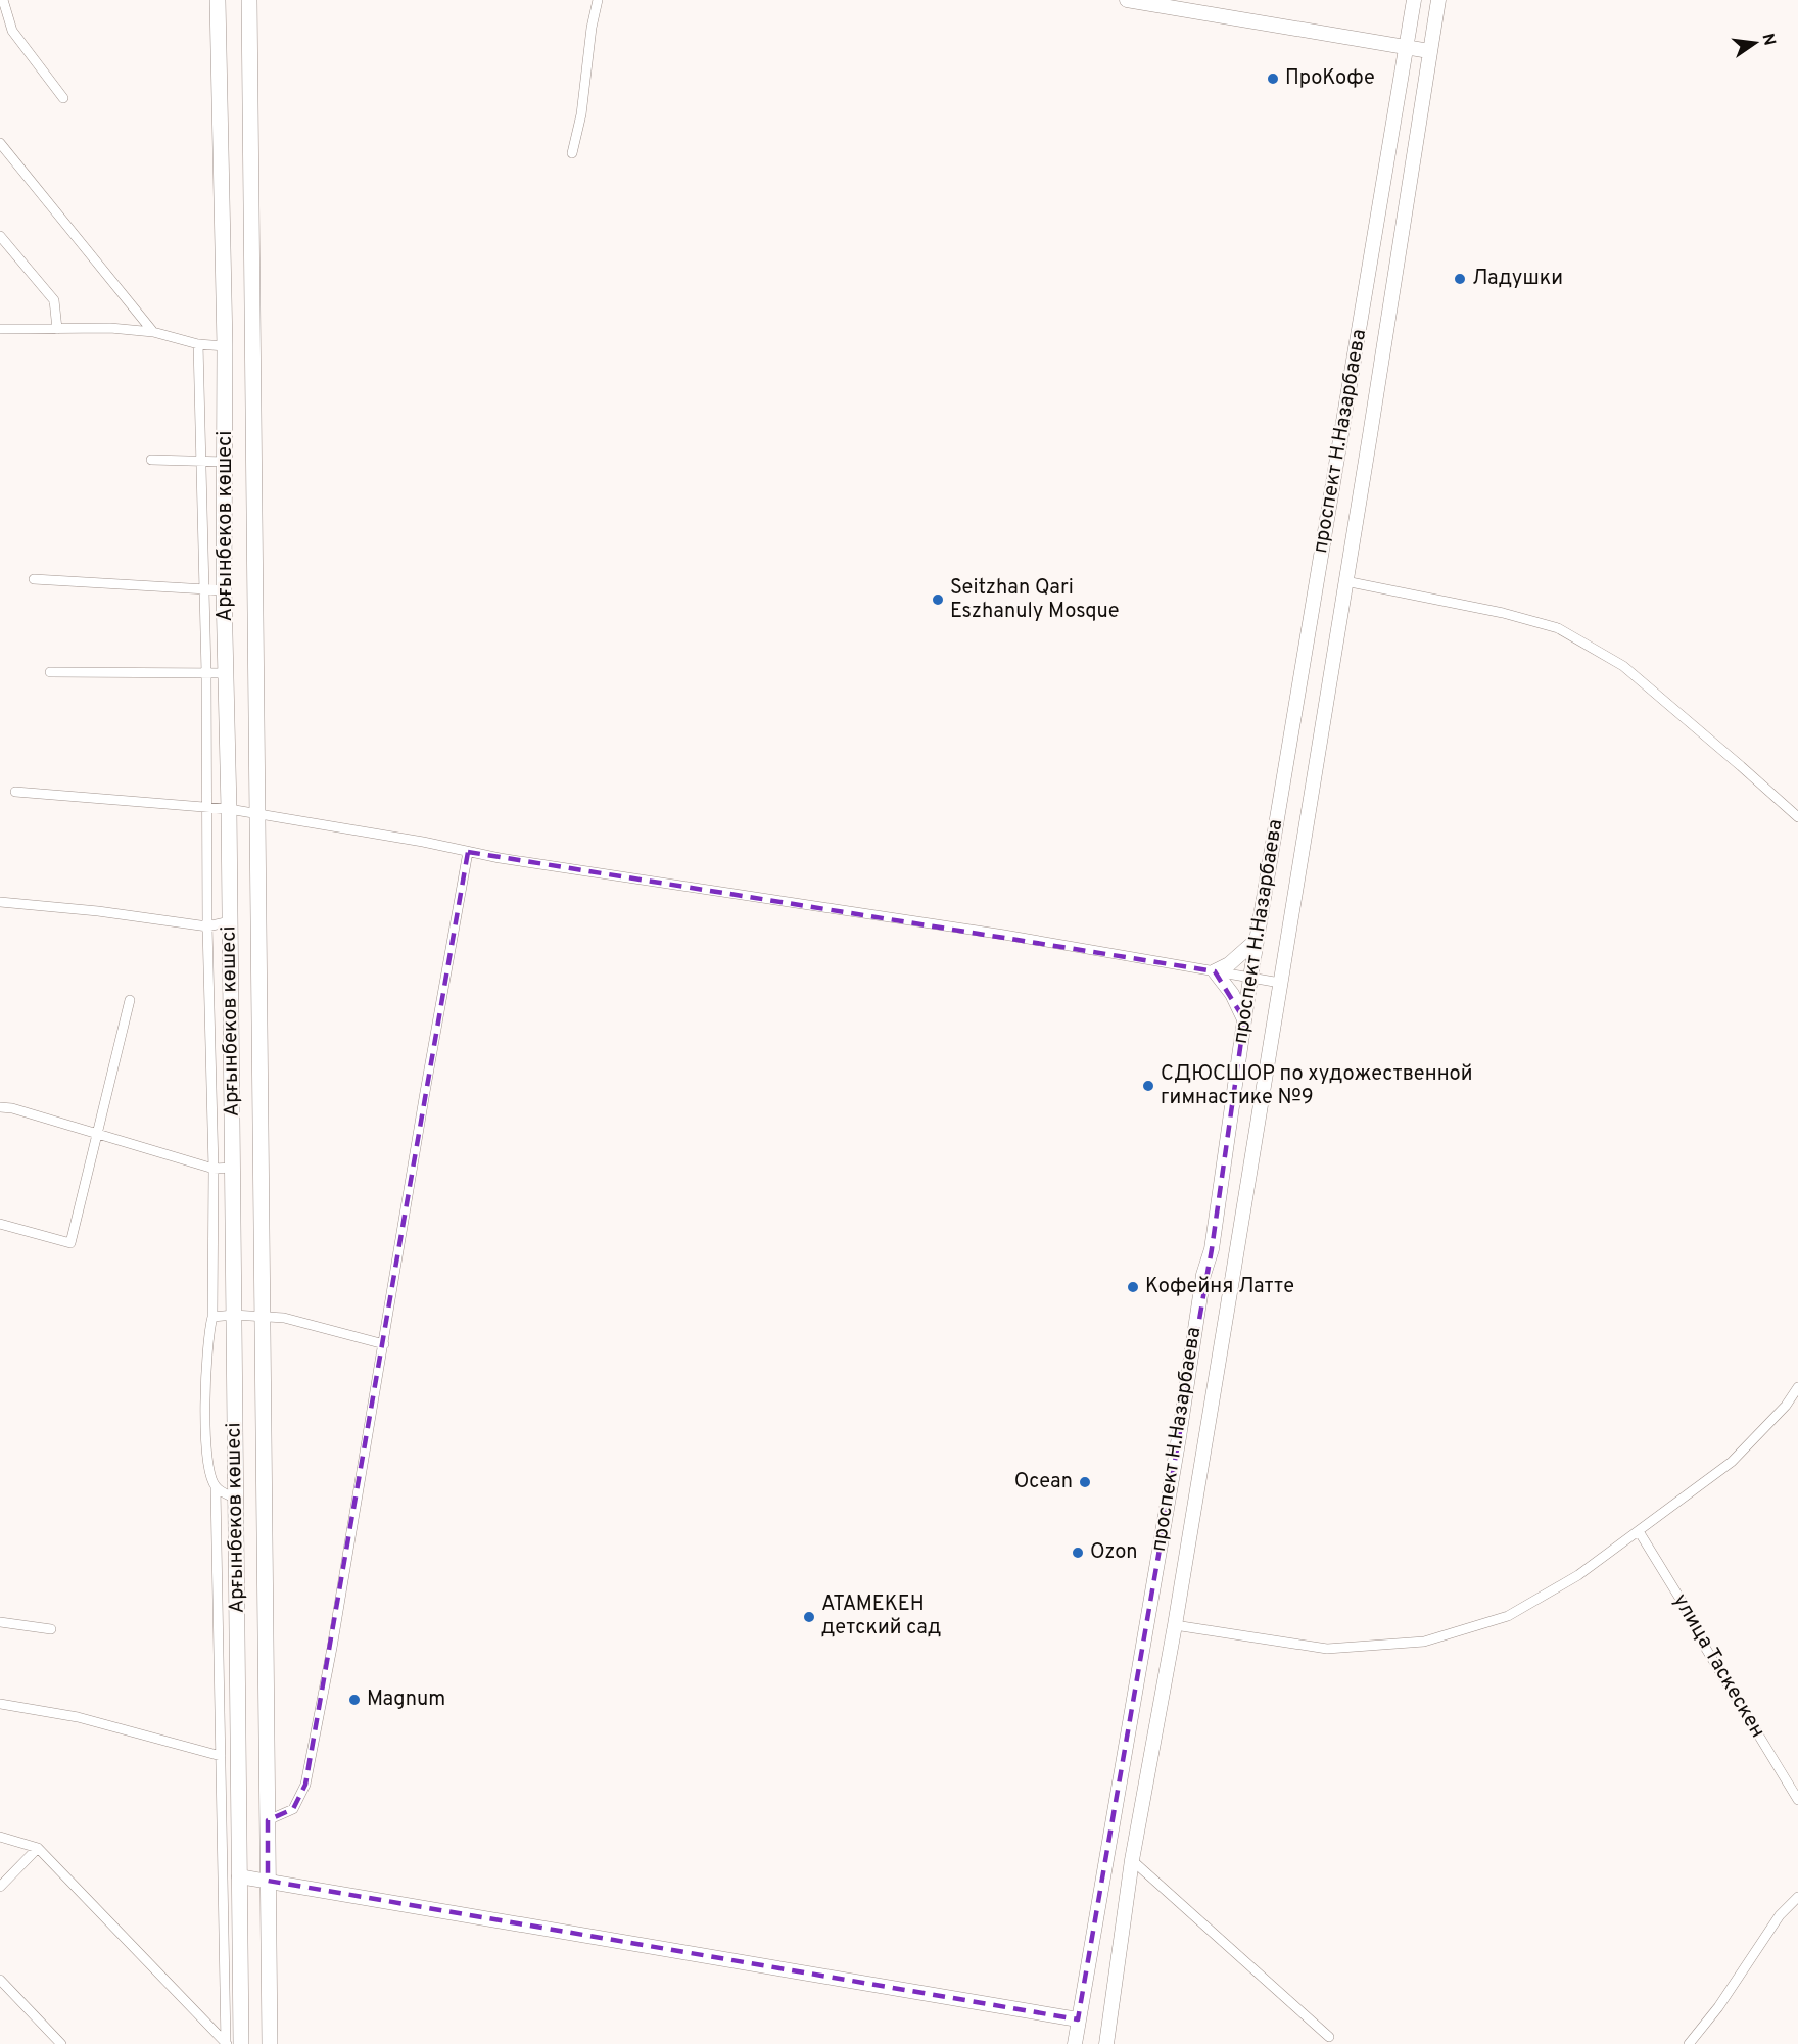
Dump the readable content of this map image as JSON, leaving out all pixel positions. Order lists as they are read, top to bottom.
{
  "streets": {
    "main road": ["проспект Н.Назарбаева", "Арғынбеков көшесі"],
    "street": ["улица Таскескен"]
  },
  "places": [
    "ПроКофе",
    "Ладушки",
    "Seitzhan Qari Eszhanuly Mosque",
    "СДЮСШОР по художественной гимнастике №9",
    "Кофейня Латте",
    "Ocean",
    "Ozon",
    "АТАМЕКЕН детский сад",
    "Magnum"
  ],
  "north": "right"
}
